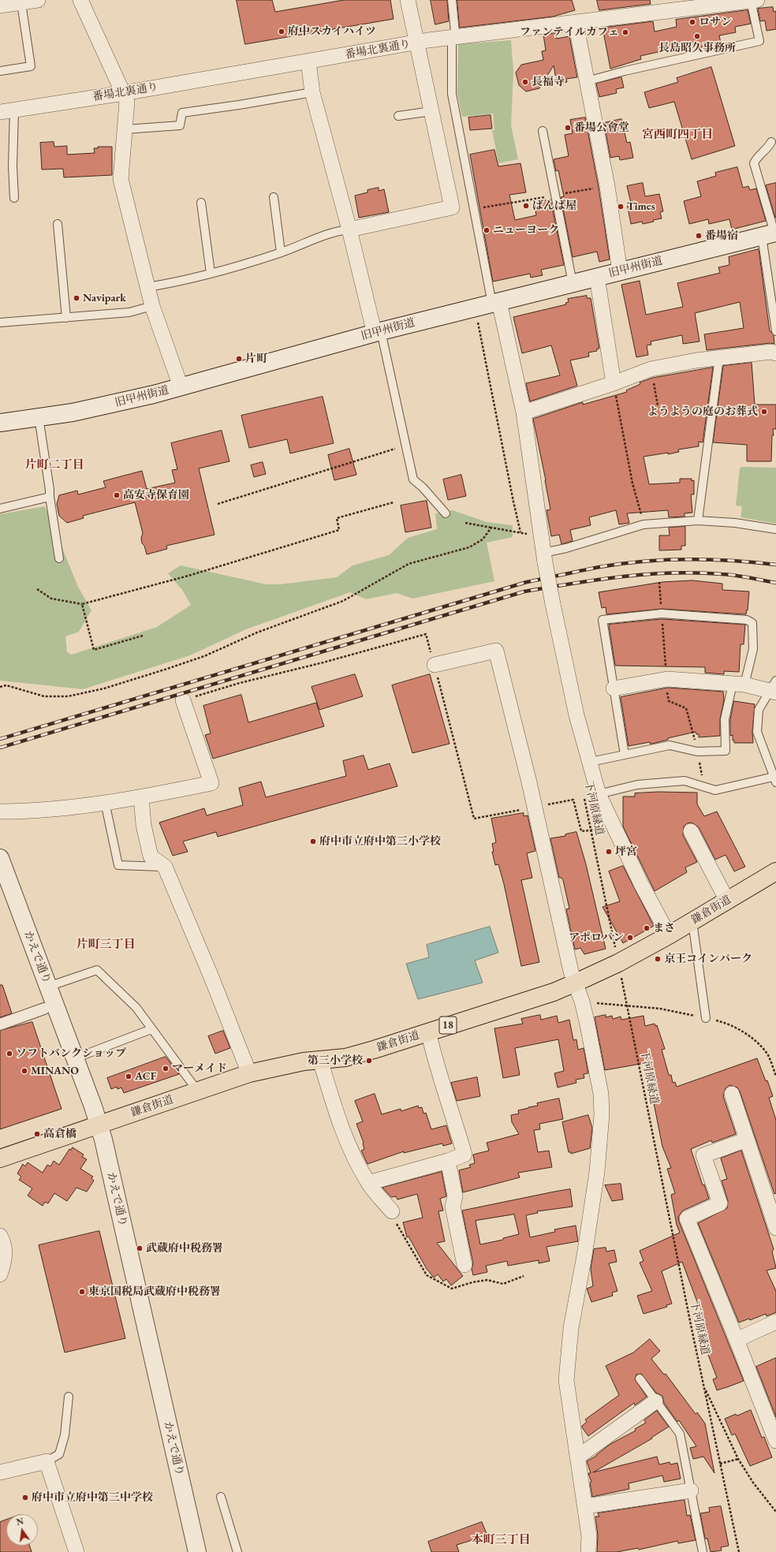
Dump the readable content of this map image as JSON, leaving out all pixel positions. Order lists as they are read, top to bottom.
{
  "streets": {
    "main road": [
      "旧甲州街道",
      "鎌倉街道",
      "かえで通り",
      "18"
    ],
    "street": ["番場北裏通り"],
    "path": ["下河原緑道"]
  },
  "crossings": [
    ["下河原緑道", "鎌倉街道"],
    ["鎌倉街道", "かえで通り"]
  ],
  "districts": [
    "宮西町四丁目",
    "片町二丁目",
    "片町三丁目",
    "本町三丁目"
  ],
  "places": [
    "ロサン",
    "府中スカイハイツ",
    "ファンテイルカフェ",
    "長島昭久事務所",
    "長福寺",
    "番場公會堂",
    "ばんば屋",
    "Times",
    "ニューヨーク",
    "番場宿",
    "Navipark",
    "片町",
    "ようようの庭のお葬式",
    "高安寺保育園",
    "府中市立府中第三小学校",
    "坪宮",
    "まさ",
    "アポロパン",
    "京王コインパーク",
    "ソフトバンクショップ",
    "第三小学校",
    "マーメイド",
    "MINANO",
    "ACF",
    "高倉橋",
    "武蔵府中税務署",
    "東京国税局武蔵府中税務署",
    "府中市立府中第三中学校"
  ],
  "north": "top"
}
